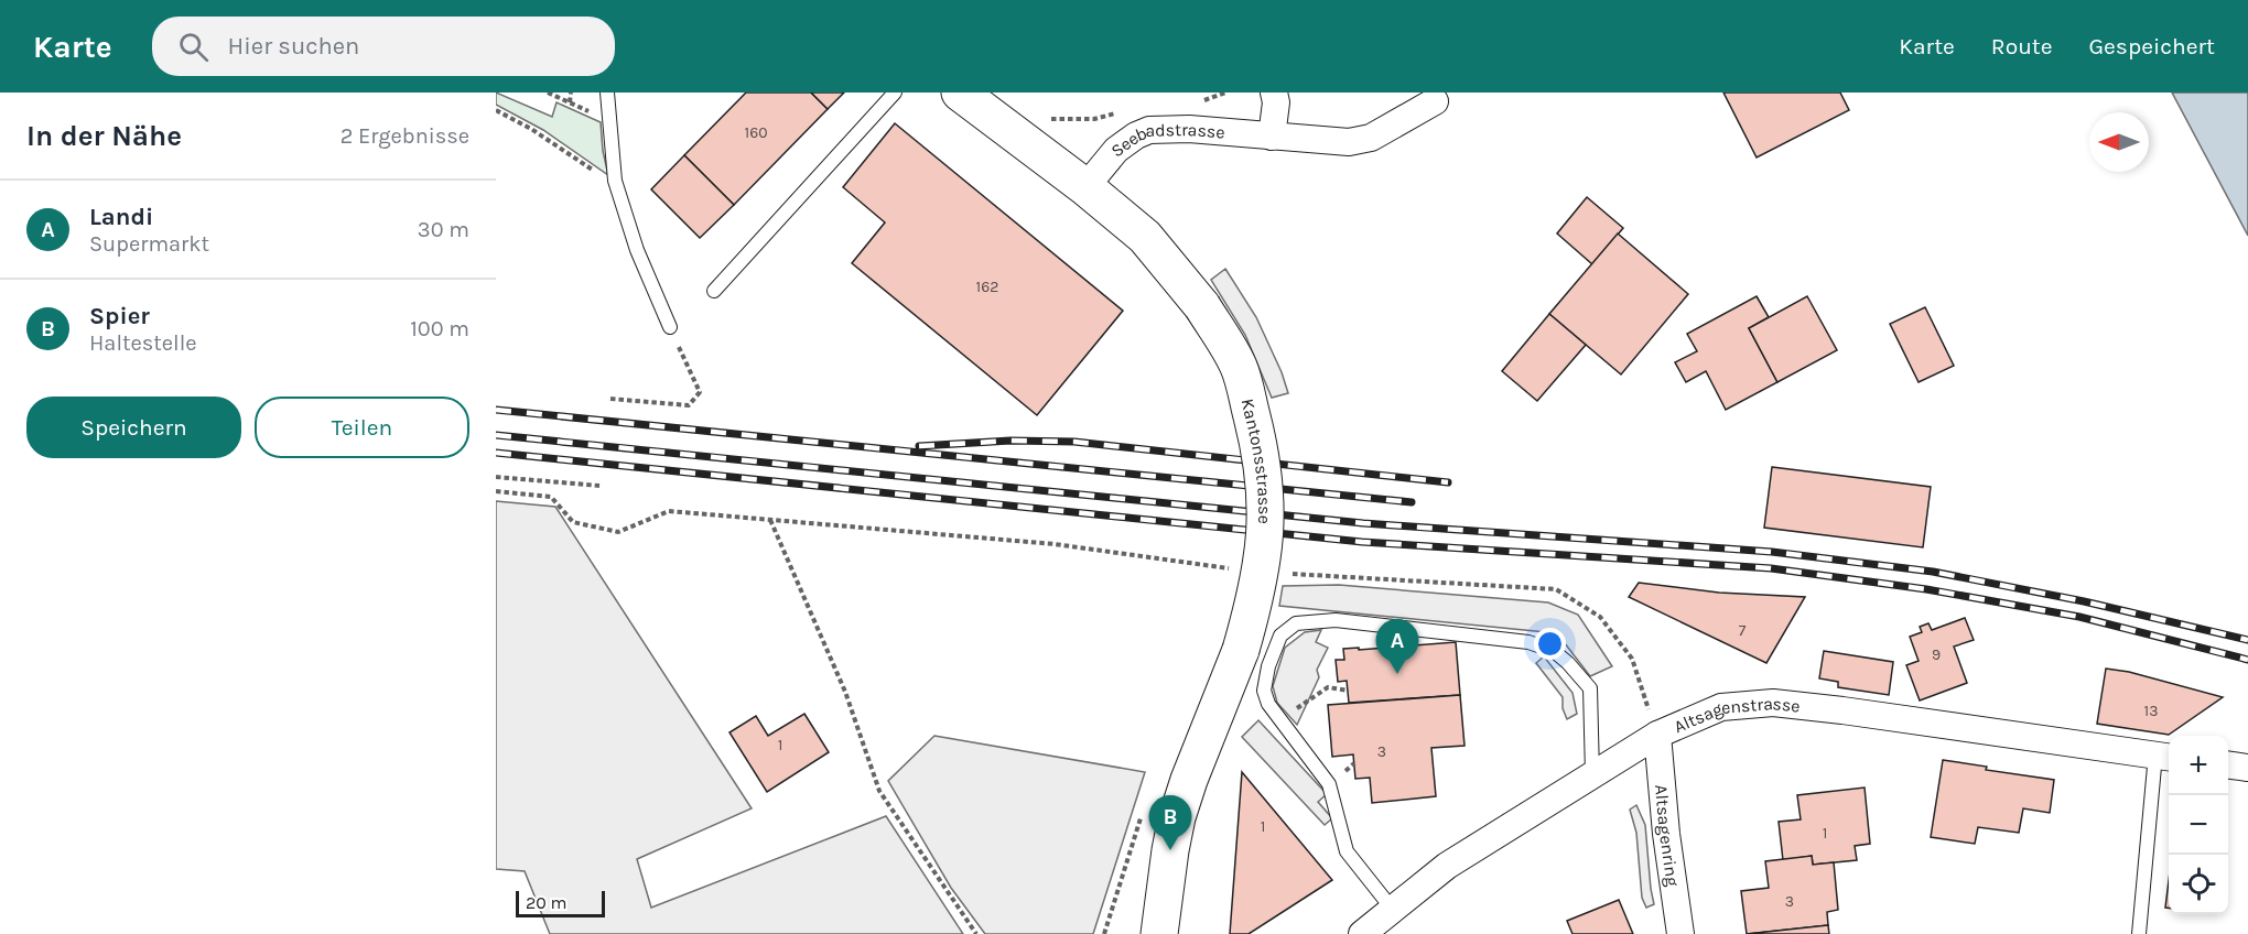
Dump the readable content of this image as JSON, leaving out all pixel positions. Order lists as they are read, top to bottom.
{
  "streets": {
    "main road": ["Kantonsstrasse"],
    "street": ["Seebadstrasse", "Altsagenstrasse", "Altsagenring"]
  },
  "crossings": [
    ["Seebadstrasse", "Kantonsstrasse"],
    ["Altsagenstrasse", "Altsagenring"]
  ],
  "house_numbers": [
    "160",
    "162",
    "7",
    "9",
    "13",
    "1",
    "3",
    "1",
    "1",
    "3"
  ],
  "scale_bar": "20 m",
  "north": "left",
  "page": {
    "header": "Karte",
    "search": "Hier suchen",
    "nav": ["Karte", "Route", "Gespeichert"],
    "heading": ["In der Nähe", "2 Ergebnisse"],
    "list": [
      {
        "mark": "A",
        "name": "Landi",
        "note": "Supermarkt",
        "value": "30 m"
      },
      {
        "mark": "B",
        "name": "Spier",
        "note": "Haltestelle",
        "value": "100 m"
      }
    ],
    "buttons": ["Speichern", "Teilen"],
    "pins": ["A", "B"],
    "map_buttons": ["+", "−"],
    "scale": "20 m"
  }
}
